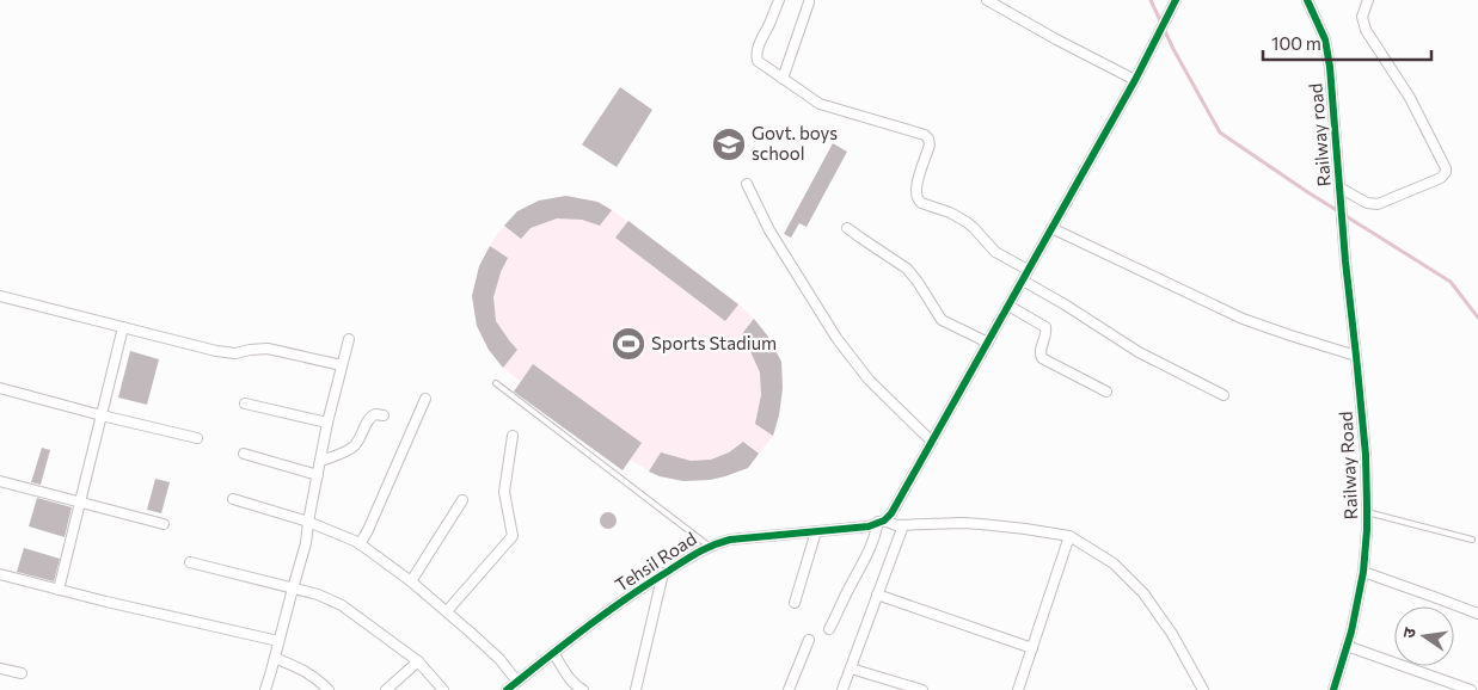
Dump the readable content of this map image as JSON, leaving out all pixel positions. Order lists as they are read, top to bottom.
{
  "streets": {
    "street": ["Railway road", "Railway Road", "Tehsil Road"]
  },
  "crossings": [
    ["Railway road", "Railway Road"]
  ],
  "places": {
    "school or university": ["Govt. boys school"],
    "sports": ["Sports Stadium"]
  },
  "scale_bar": "100 m",
  "north": "left"
}
